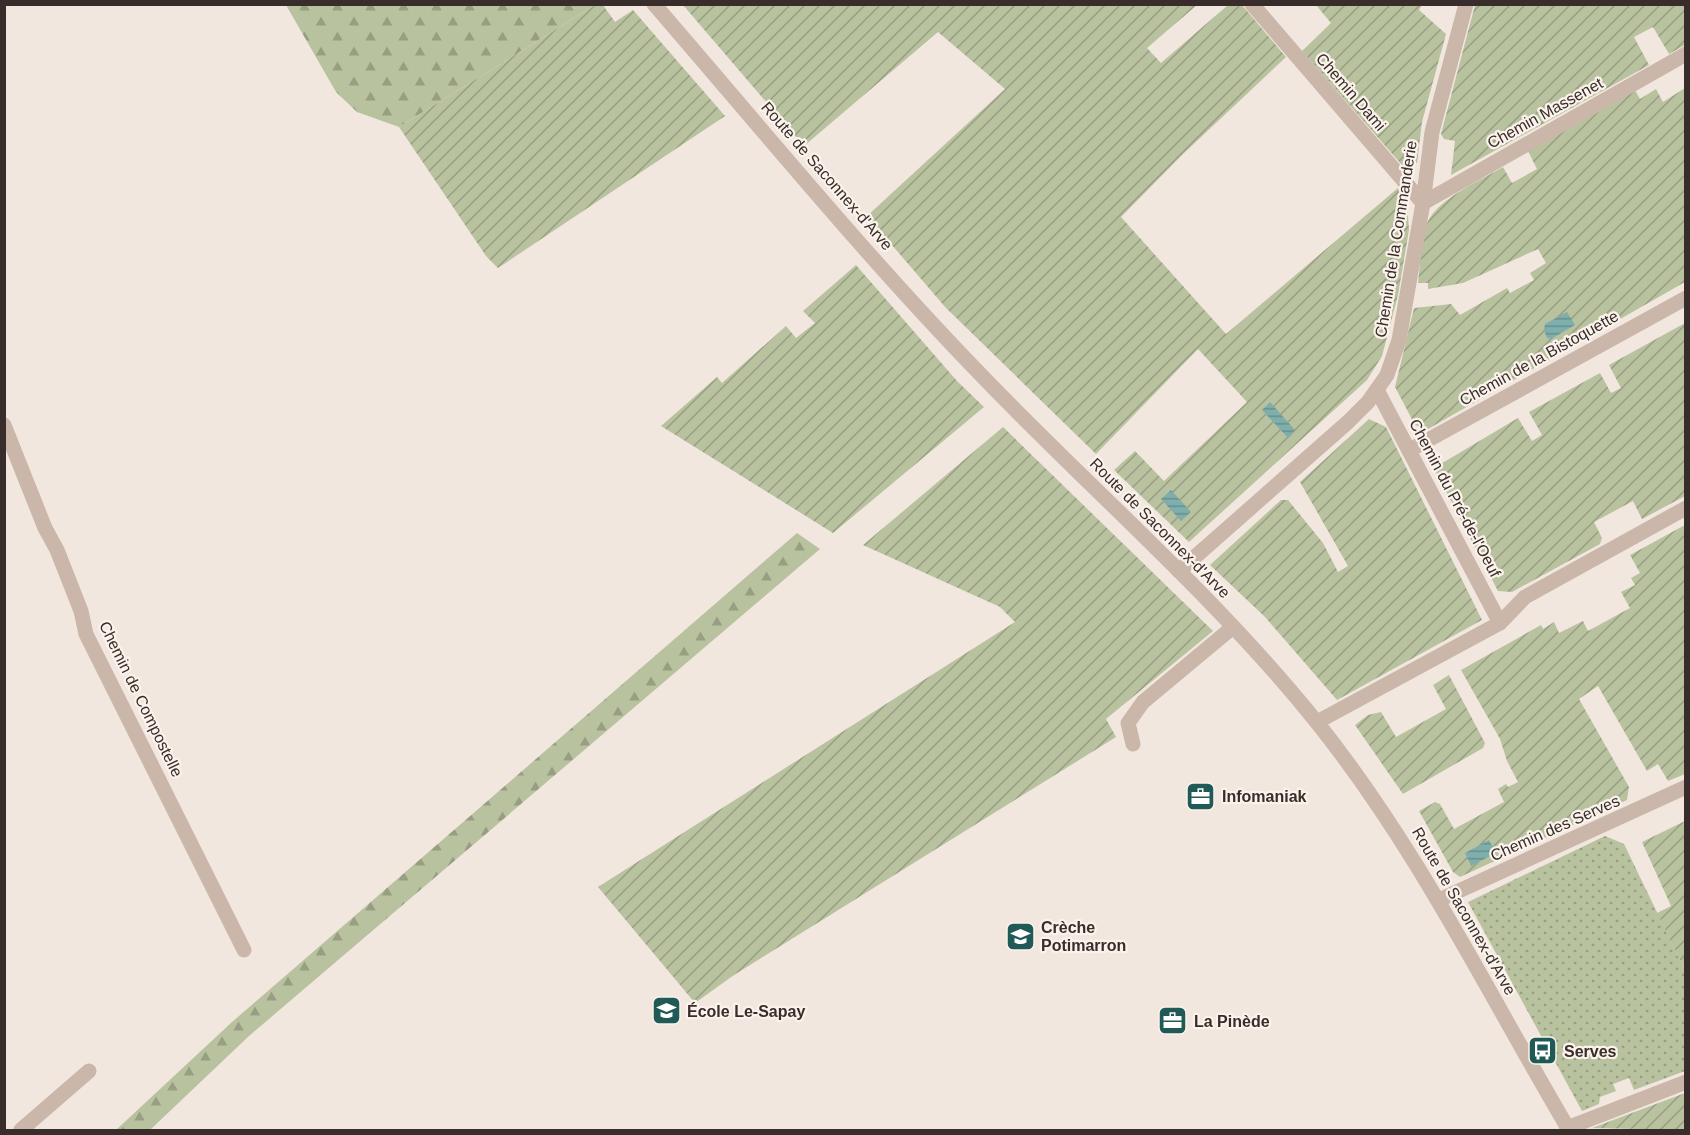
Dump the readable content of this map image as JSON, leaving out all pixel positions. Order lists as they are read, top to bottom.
{
  "streets": {
    "street": [
      "Chemin Dami",
      "Chemin Massenet",
      "Route de Saconnex-d'Arve",
      "Chemin de la Commanderie",
      "Chemin de la Bistoquette",
      "Chemin du Pré-de-l'Oeuf",
      "Chemin de Compostelle",
      "Chemin des Serves"
    ]
  },
  "crossings": [
    ["Chemin Dami", "Chemin Massenet"],
    ["Chemin Dami", "Chemin de la Commanderie"],
    ["Chemin Massenet", "Chemin de la Commanderie"],
    ["Route de Saconnex-d'Arve", "Chemin de la Commanderie"],
    ["Route de Saconnex-d'Arve", "Chemin des Serves"],
    ["Chemin de la Commanderie", "Chemin du Pré-de-l'Oeuf"],
    ["Chemin de la Bistoquette", "Chemin du Pré-de-l'Oeuf"]
  ],
  "places": {
    "office": ["Infomaniak", "La Pinède"],
    "school or university": ["Crèche Potimarron", "École Le-Sapay"],
    "bus stop": ["Serves"]
  }
}
